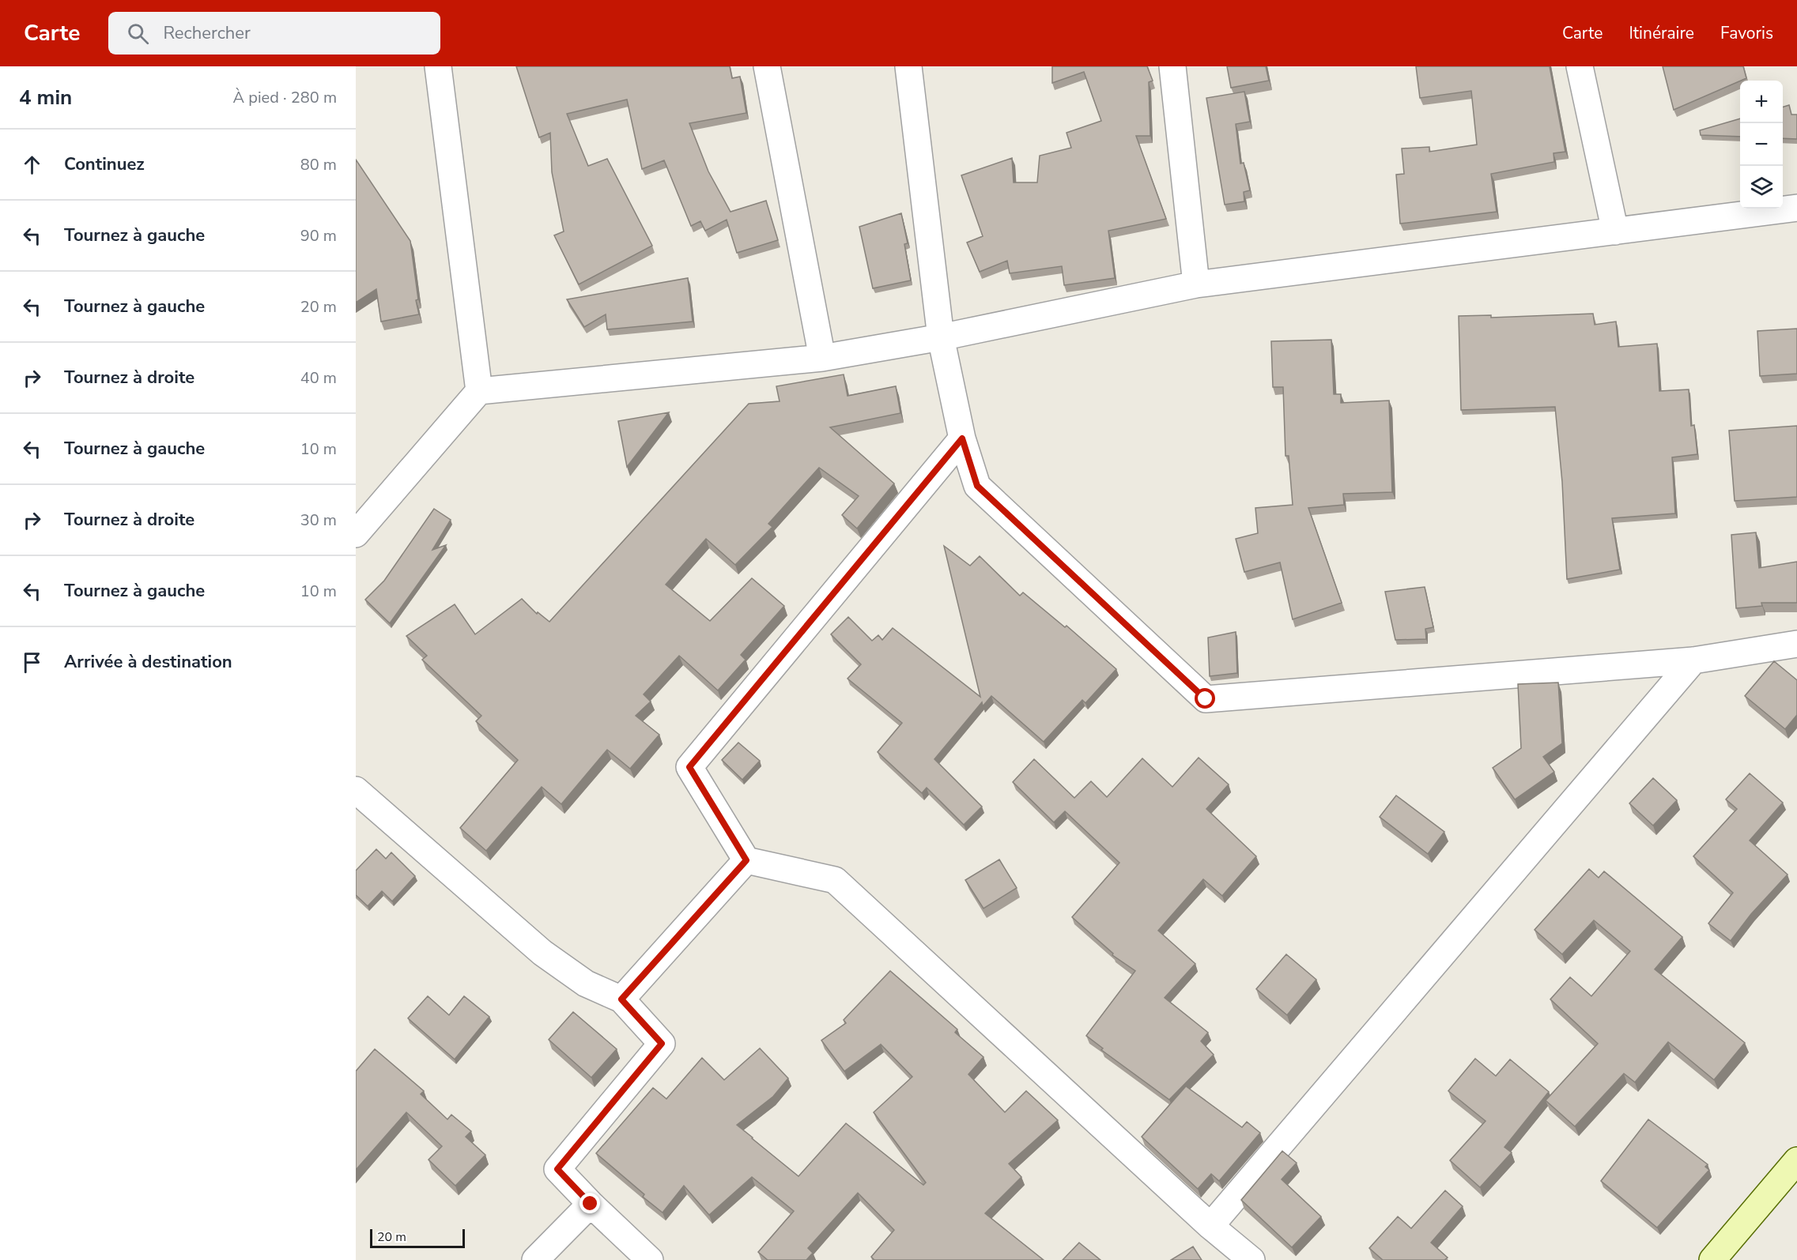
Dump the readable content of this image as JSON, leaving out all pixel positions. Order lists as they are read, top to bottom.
{
  "scale_bar": "20 m",
  "page": {
    "header": "Carte",
    "search": "Rechercher",
    "nav": ["Carte", "Itinéraire", "Favoris"],
    "heading": ["4 min", "À pied · 280 m"],
    "map_buttons": ["+", "−"],
    "list": [
      ["Continuez", "80 m"],
      ["Tournez à gauche", "90 m"],
      ["Tournez à gauche", "20 m"],
      ["Tournez à droite", "40 m"],
      ["Tournez à gauche", "10 m"],
      ["Tournez à droite", "30 m"],
      ["Tournez à gauche", "10 m"],
      "Arrivée à destination"
    ],
    "scale": "20 m"
  }
}
